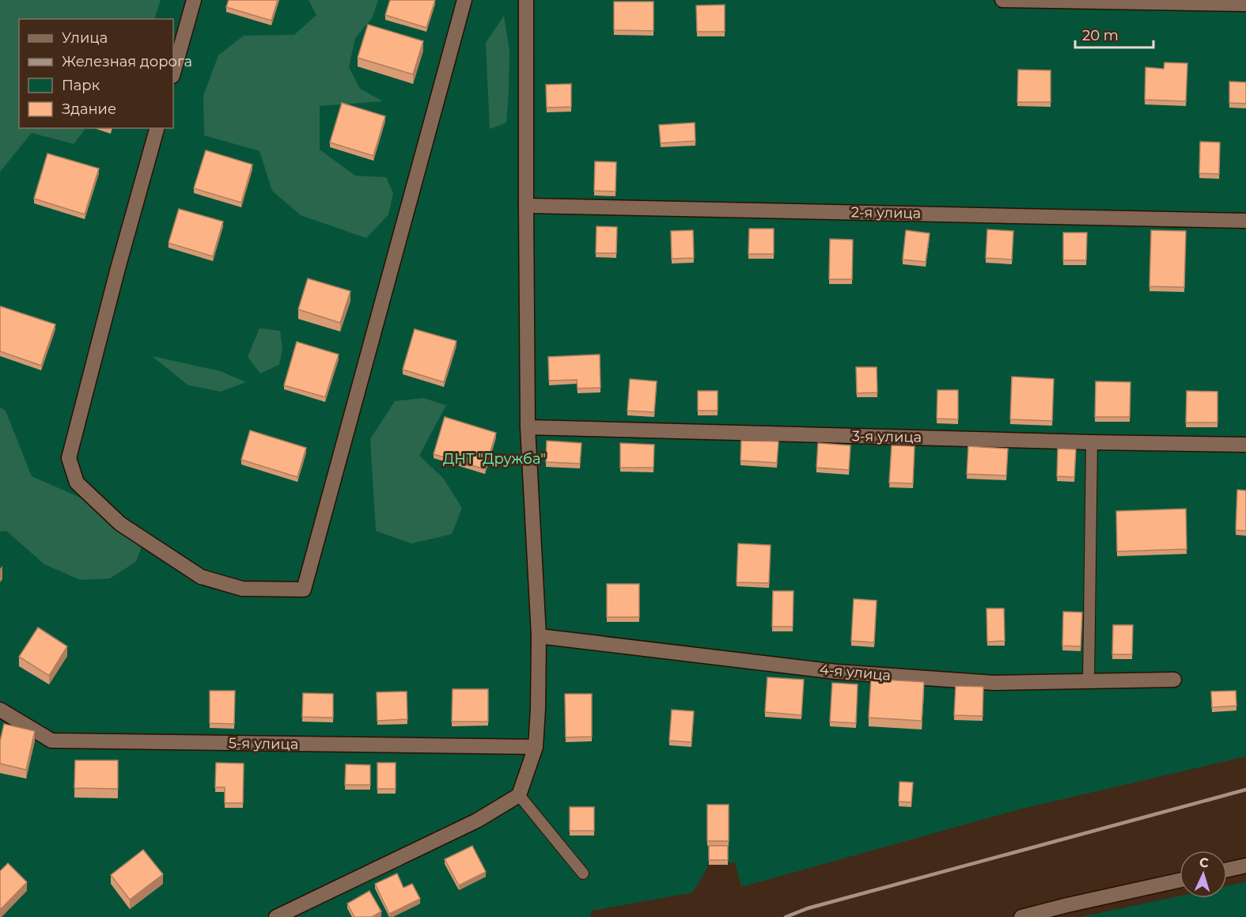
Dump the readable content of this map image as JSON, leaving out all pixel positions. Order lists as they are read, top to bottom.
{
  "streets": {
    "street": [
      "2-я улица",
      "3-я улица",
      "4-я улица",
      "5-я улица"
    ]
  },
  "parks": ["ДНТ \"Дружба\""],
  "legend": [
    "Улица",
    "Железная дорога",
    "Парк",
    "Здание"
  ],
  "scale_bar": "20 m",
  "north": "top"
}
